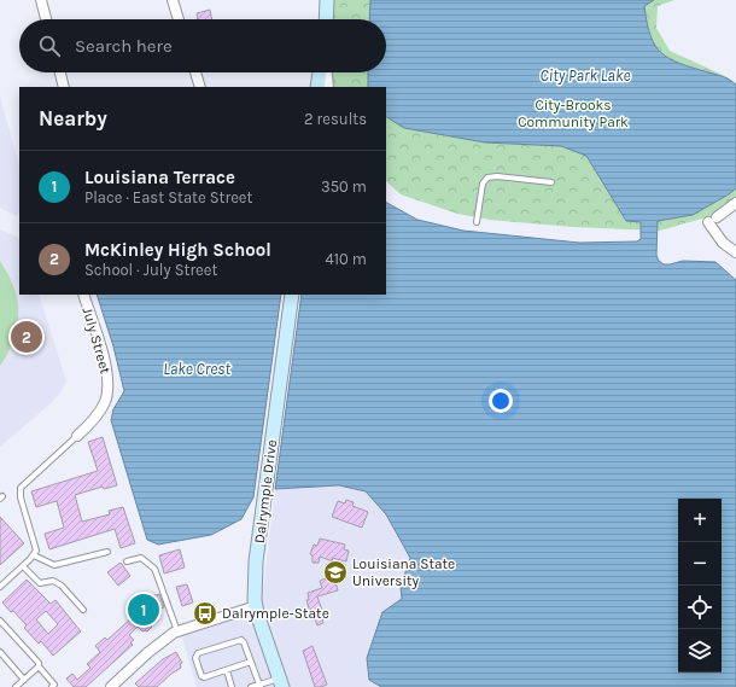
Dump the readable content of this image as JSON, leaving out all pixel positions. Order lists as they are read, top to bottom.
{
  "streets": {
    "street": ["July Street", "Dalrymple Drive"]
  },
  "water": ["City Park Lake", "Lake Crest"],
  "parks": ["City-Brooks Community Park"],
  "places": {
    "school or university": ["Louisiana State University"],
    "bus stop": ["Dalrymple-State"]
  },
  "page": {
    "search": "Search here",
    "heading": ["Nearby", "2 results"],
    "list": [
      {
        "mark": "1",
        "name": "Louisiana Terrace",
        "note": "Place · East State Street",
        "value": "350 m"
      },
      {
        "mark": "2",
        "name": "McKinley High School",
        "note": "School · July Street",
        "value": "410 m"
      }
    ],
    "pins": ["2", "1"],
    "map_buttons": ["+", "−"]
  }
}
